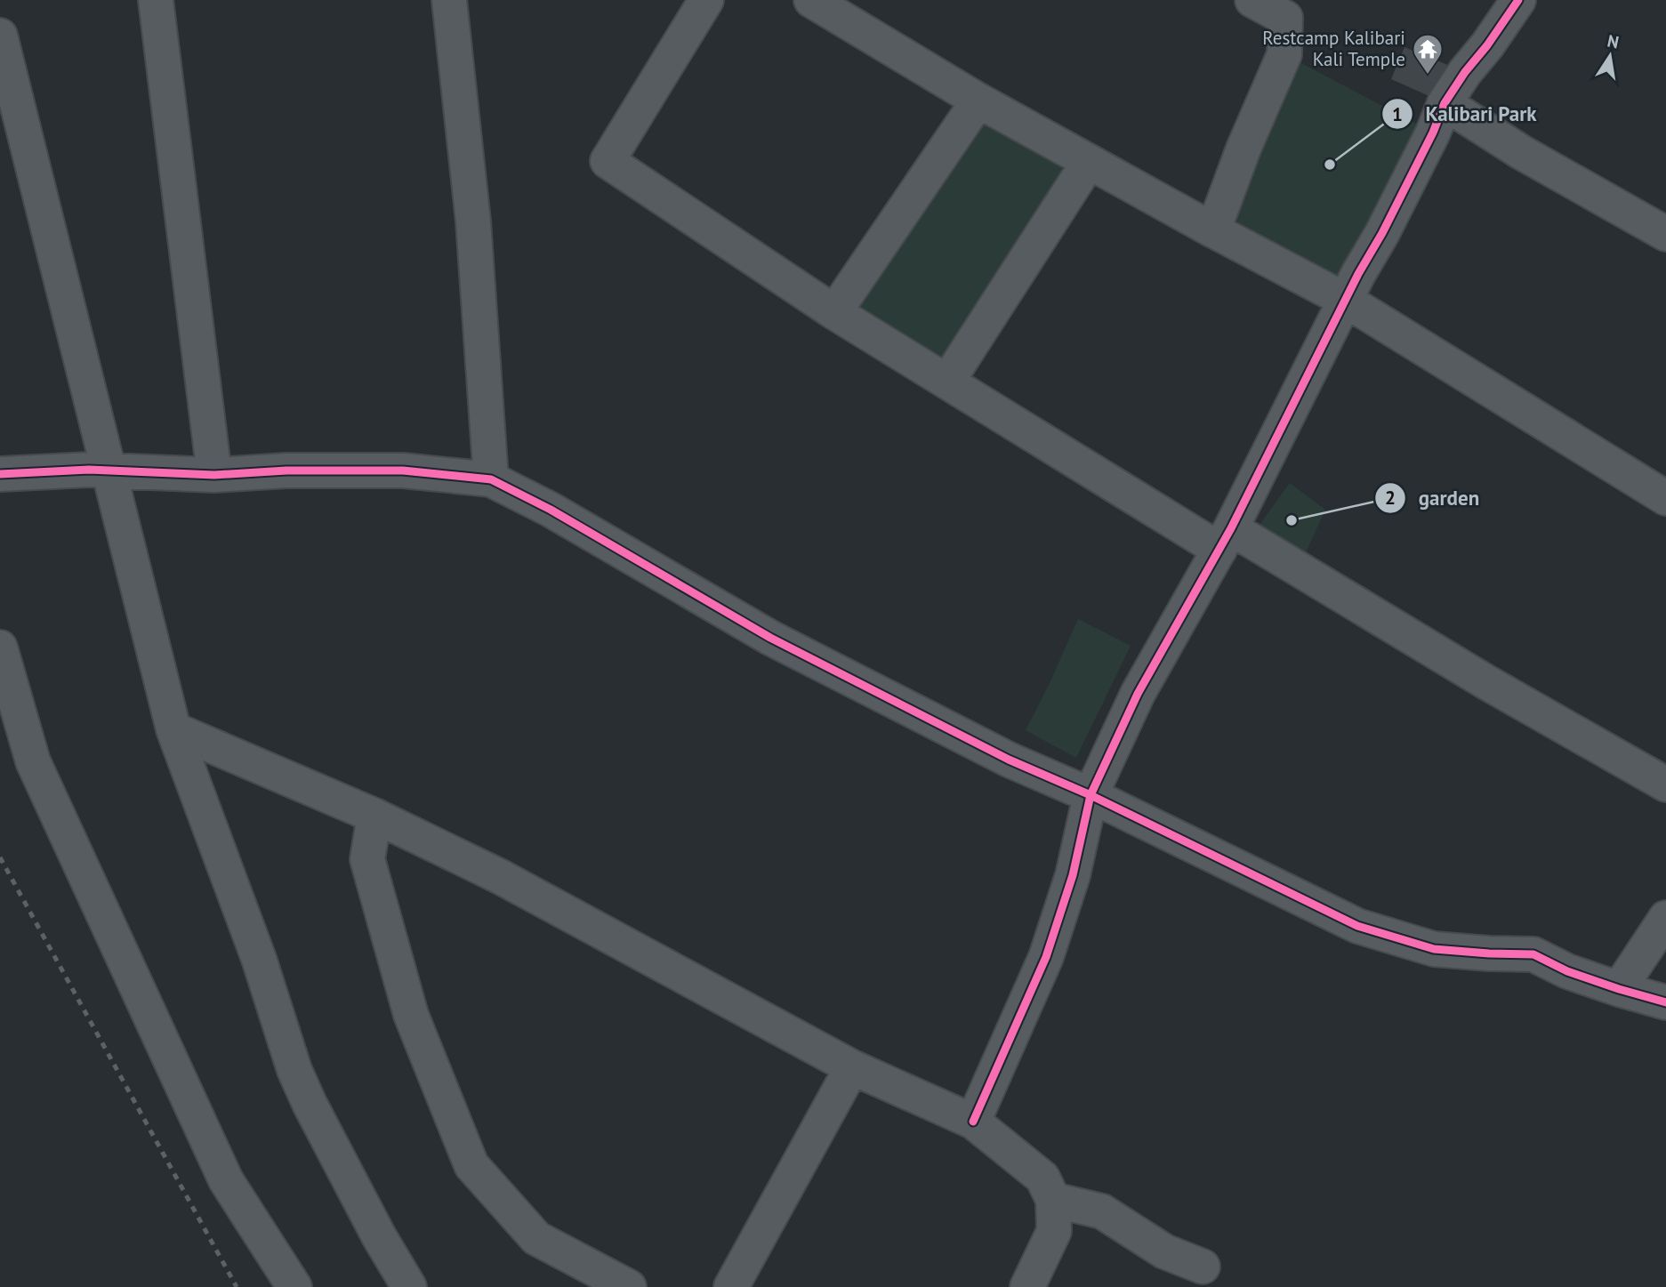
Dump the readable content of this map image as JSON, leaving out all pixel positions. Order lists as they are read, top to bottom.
{
  "places": {
    "temple": ["Restcamp Kalibari Kali Temple"],
    "other": ["Kalibari Park", "garden"]
  },
  "north": "top"
}
